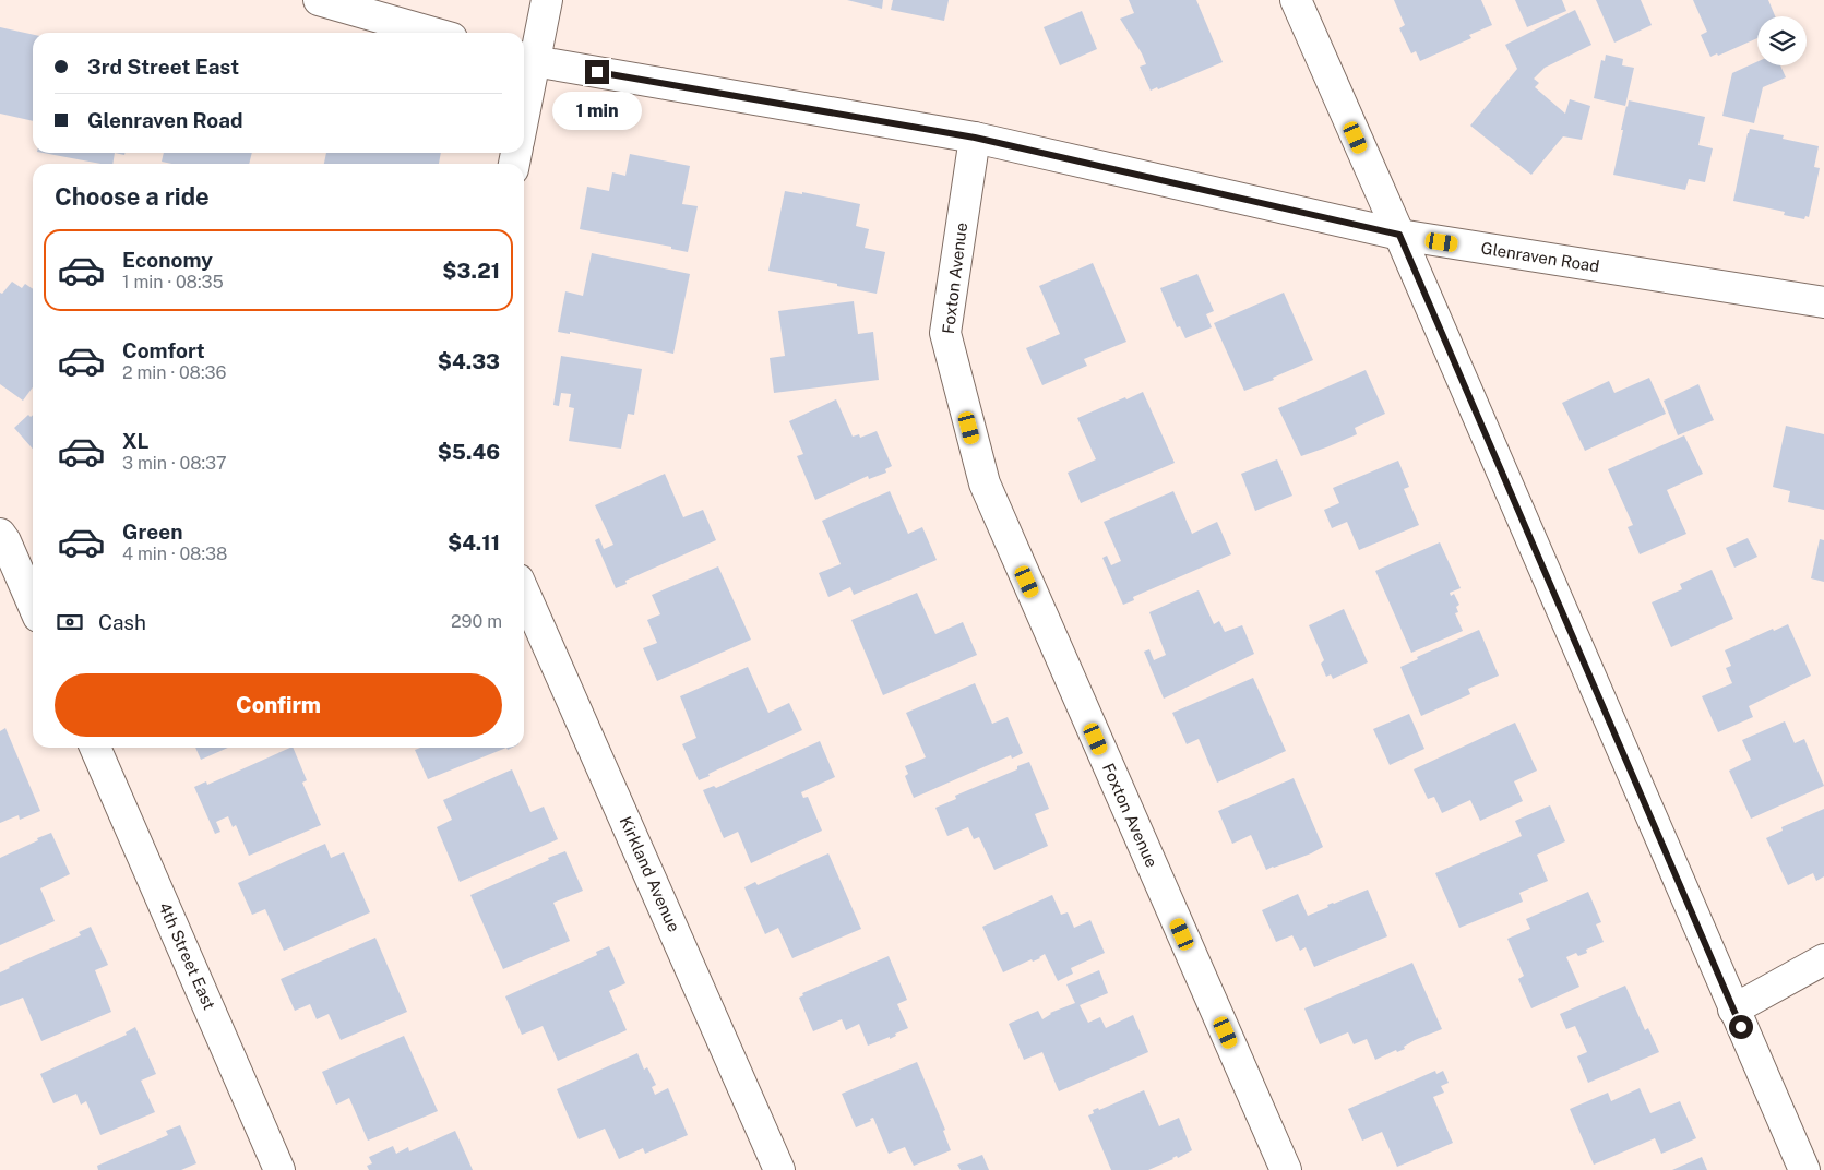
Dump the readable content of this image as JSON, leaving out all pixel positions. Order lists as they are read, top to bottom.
{
  "streets": {
    "street": [
      "Glenraven Road",
      "Foxton Avenue",
      "Kirkland Avenue",
      "4th Street East"
    ]
  },
  "crossings": [
    ["Glenraven Road", "Foxton Avenue"]
  ],
  "page": {
    "banner": ["3rd Street East", "Glenraven Road"],
    "bubble": "1 min",
    "heading": "Choose a ride",
    "list": [
      {
        "name": "Economy",
        "note": "1 min · 08:35",
        "value": "$3.21"
      },
      {
        "name": "Comfort",
        "note": "2 min · 08:36",
        "value": "$4.33"
      },
      {
        "name": "XL",
        "note": "3 min · 08:37",
        "value": "$5.46"
      },
      {
        "name": "Green",
        "note": "4 min · 08:38",
        "value": "$4.11"
      }
    ],
    "pay": ["Cash", "290 m"],
    "buttons": "Confirm"
  }
}
